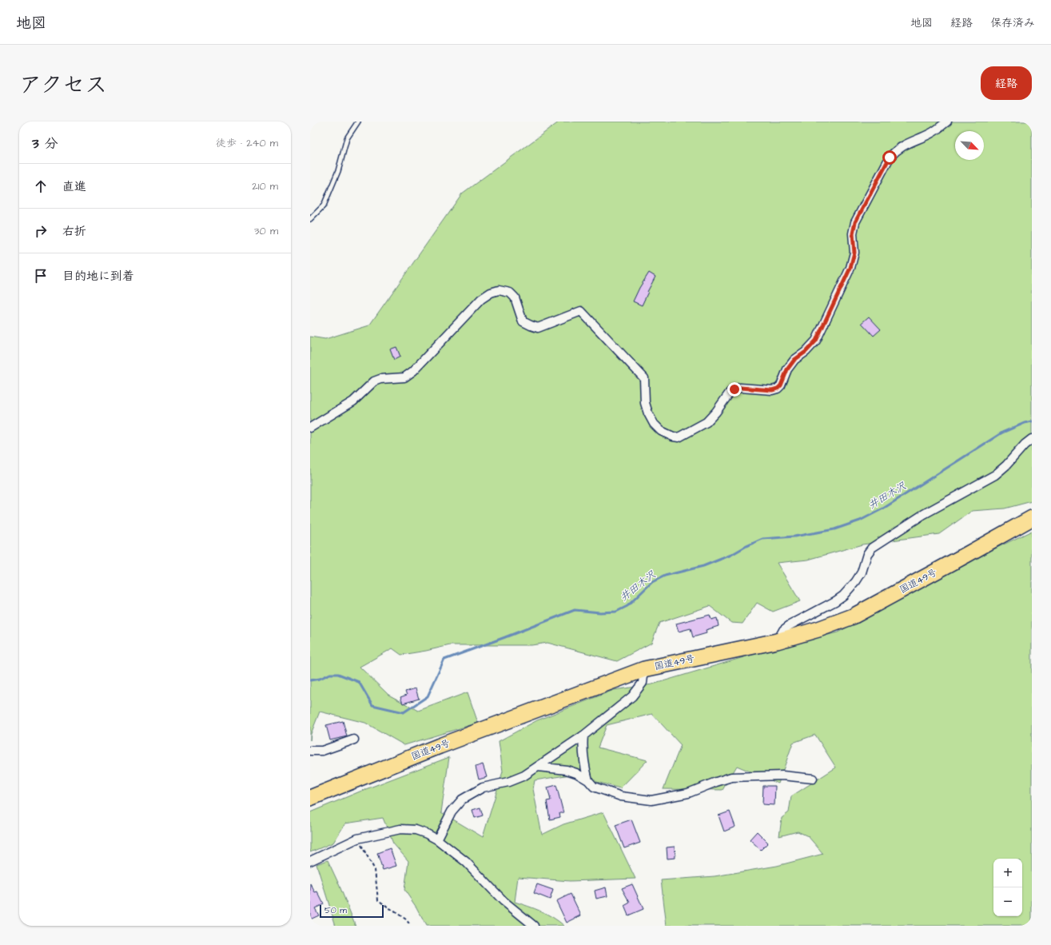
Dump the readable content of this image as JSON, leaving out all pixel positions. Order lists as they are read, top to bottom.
{
  "streets": {
    "highway": ["国道49号"]
  },
  "water": ["井田木沢"],
  "scale_bar": "50 m",
  "north": "bottom right",
  "page": {
    "header": "地図",
    "nav": ["地図", "経路", "保存済み"],
    "title": "アクセス",
    "buttons": "経路",
    "heading": ["3 分", "徒歩 · 240 m"],
    "list": [
      ["直進", "210 m"],
      ["右折", "30 m"],
      "目的地に到着"
    ],
    "map_buttons": ["+", "−"],
    "scale": "50 m"
  }
}
